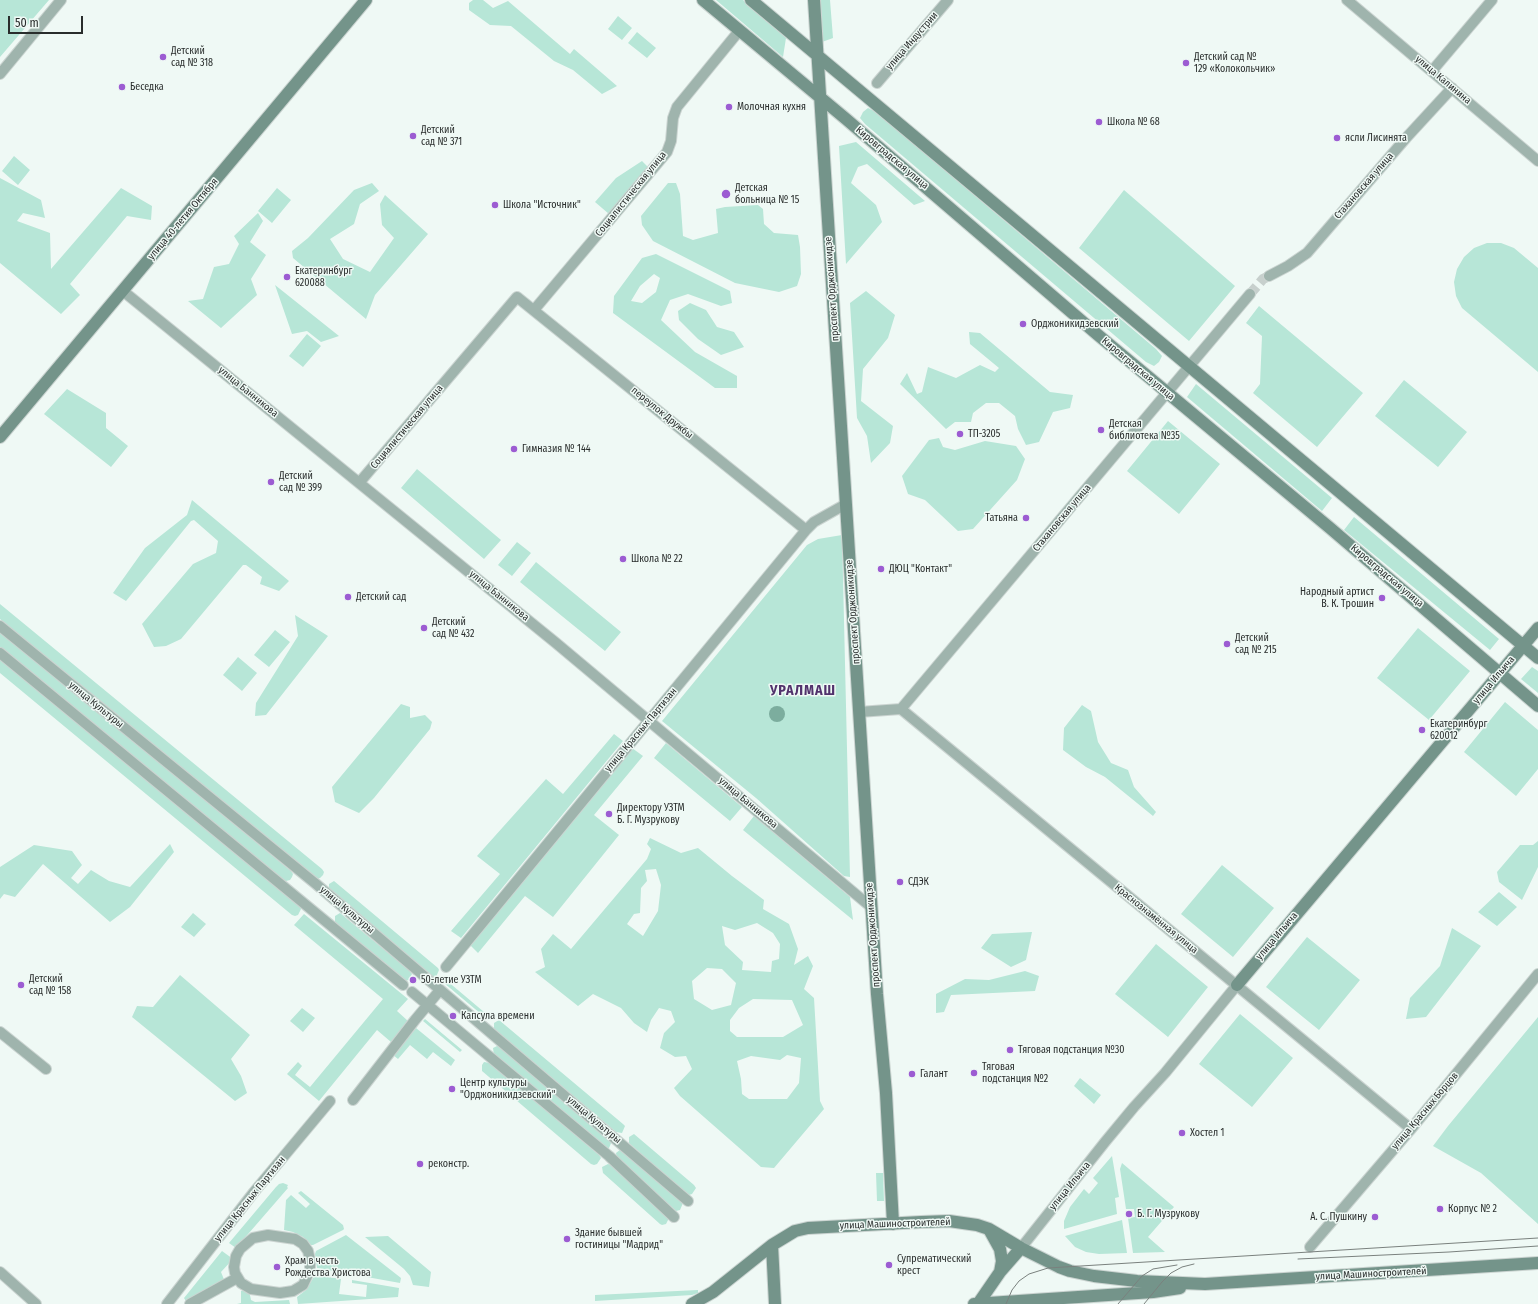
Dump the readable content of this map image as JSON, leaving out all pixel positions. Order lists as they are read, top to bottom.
{
  "streets": {
    "main road": [
      "Кировградская улица",
      "улица 40-летия Октября",
      "проспект Орджоникидзе",
      "улица Ильича",
      "улица Машиностроителей"
    ],
    "street": [
      "улица Индустрии",
      "улица Калинина",
      "Стахановская улица",
      "Социалистическая улица",
      "улица Банникова",
      "переулок Дружбы",
      "улица Культуры",
      "улица Красных Партизан",
      "Краснознамённая улица",
      "улица Красных Борцов"
    ]
  },
  "crossings": [
    ["улица Калинина", "Стахановская улица"],
    ["Кировградская улица", "Стахановская улица"],
    ["Кировградская улица", "Социалистическая улица"],
    ["Кировградская улица", "проспект Орджоникидзе"],
    ["Кировградская улица", "улица Ильича"],
    ["Стахановская улица", "Краснознамённая улица"],
    ["Социалистическая улица", "улица Банникова"],
    ["Социалистическая улица", "переулок Дружбы"],
    ["улица 40-летия Октября", "улица Банникова"],
    ["проспект Орджоникидзе", "улица Банникова"],
    ["проспект Орджоникидзе", "улица Красных Партизан"],
    ["проспект Орджоникидзе", "улица Машиностроителей"],
    ["улица Банникова", "улица Красных Партизан"],
    ["переулок Дружбы", "улица Красных Партизан"],
    ["улица Ильича", "Краснознамённая улица"],
    ["улица Ильича", "улица Машиностроителей"],
    ["Краснознамённая улица", "улица Красных Борцов"]
  ],
  "districts": ["УРАЛМАШ"],
  "places": [
    "Детский сад № 318",
    "Детский сад № 129 «Колокольчик»",
    "Беседка",
    "Молочная кухня",
    "Школа № 68",
    "Детский сад № 371",
    "ясли Лисинята",
    "Детская больница № 15",
    "Школа \"Источник\"",
    "Екатеринбург 620088",
    "Орджоникидзевский",
    "Детская библиотека №35",
    "ТП-3205",
    "Гимназия № 144",
    "Детский сад № 399",
    "Татьяна",
    "Школа № 22",
    "ДЮЦ \"Контакт\"",
    "Детский сад",
    "Народный артист В. К. Трошин",
    "Детский сад № 432",
    "Детский сад № 215",
    "Екатеринбург 620012",
    "Директору УЗТМ Б. Г. Музрукову",
    "СДЭК",
    "50-летие УЗТМ",
    "Детский сад № 158",
    "Капсула времени",
    "Тяговая подстанция №30",
    "Тяговая подстанция №2",
    "Галант",
    "Центр культуры \"Орджоникидзевский\"",
    "Хостел 1",
    "реконстр.",
    "Корпус № 2",
    "Б. Г. Музрукову",
    "А. С. Пушкину",
    "Здание бывшей гостиницы \"Мадрид\"",
    "Супрематический крест",
    "Храм в честь Рождества Христова"
  ],
  "scale_bar": "50 m"
}
